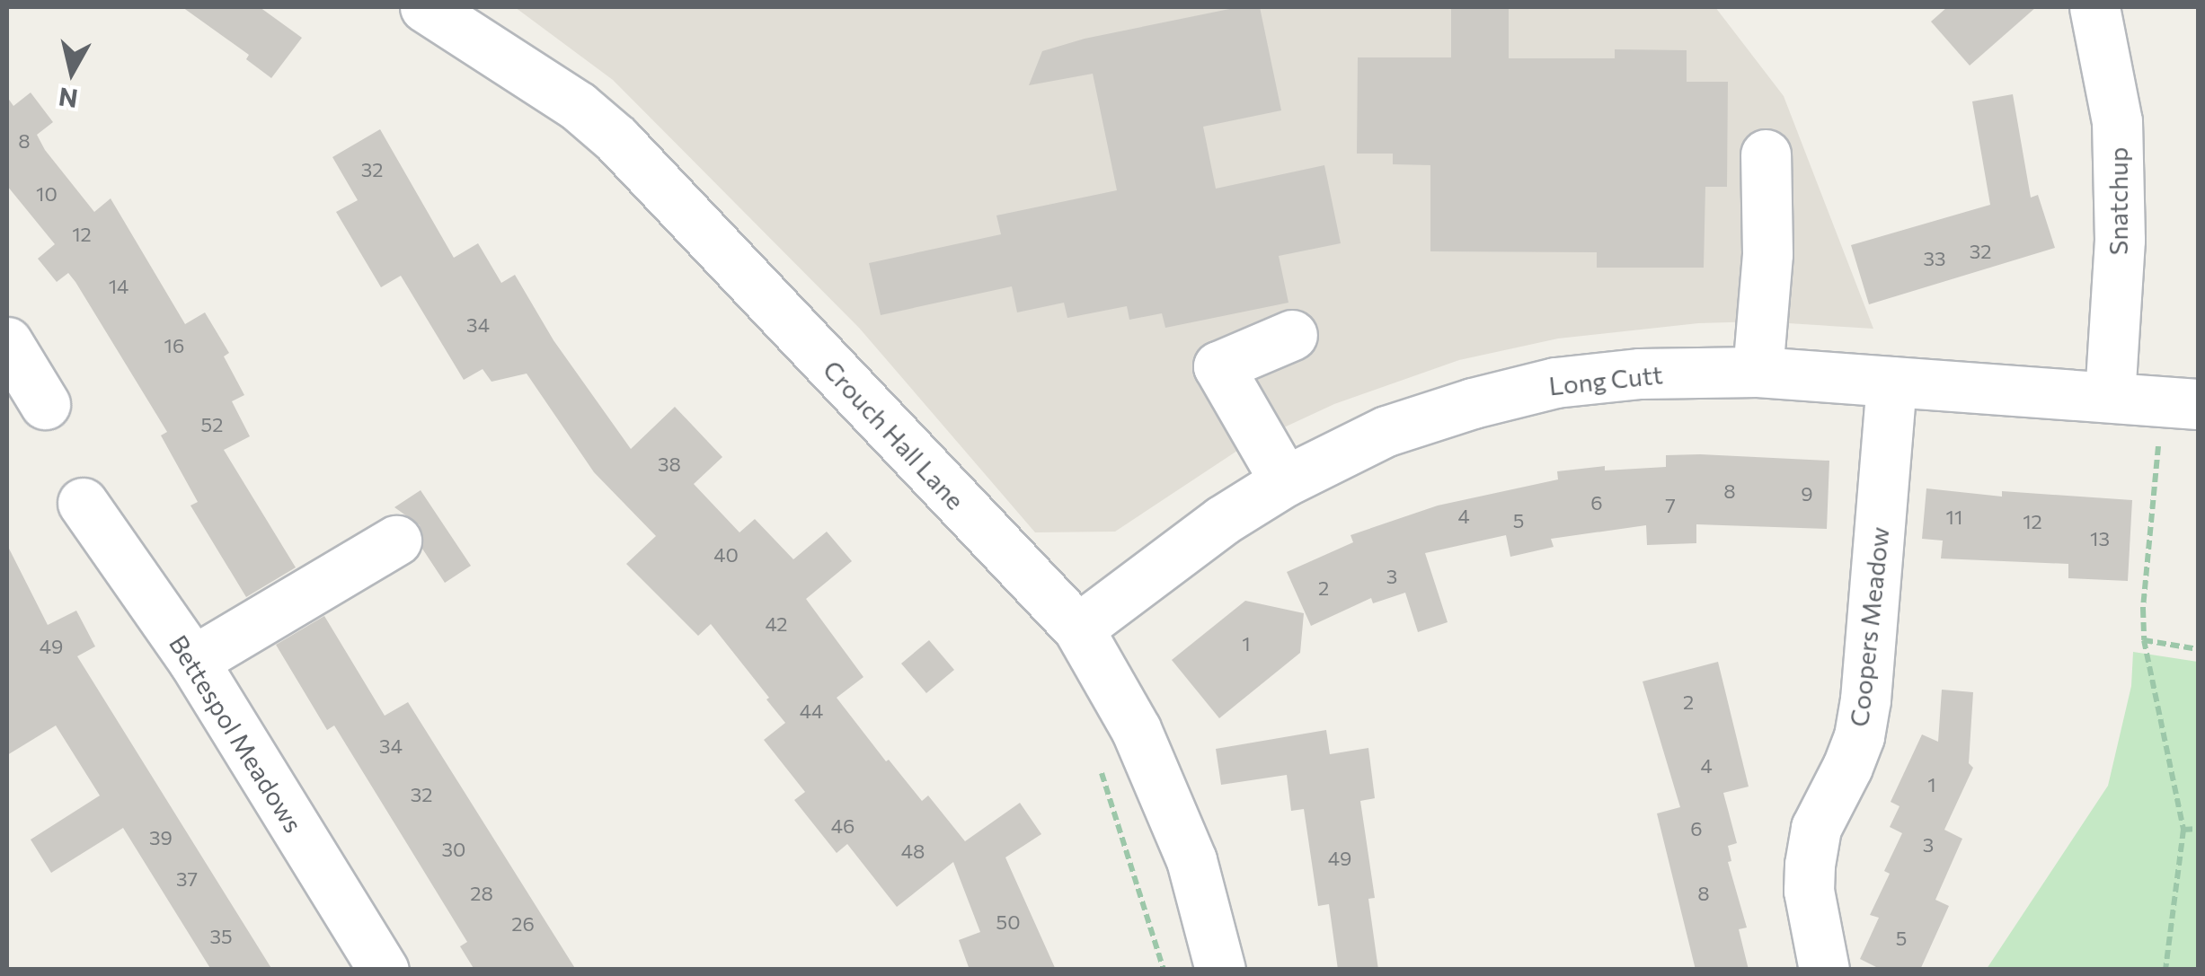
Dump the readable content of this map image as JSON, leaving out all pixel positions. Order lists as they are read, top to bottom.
{
  "streets": {
    "street": [
      "Snatchup",
      "Long Cutt",
      "Crouch Hall Lane",
      "Coopers Meadow",
      "Bettespol Meadows"
    ]
  },
  "crossings": [
    ["Snatchup", "Long Cutt"],
    ["Long Cutt", "Crouch Hall Lane"],
    ["Long Cutt", "Coopers Meadow"]
  ],
  "house_numbers": [
    "8",
    "32",
    "10",
    "12",
    "32",
    "33",
    "14",
    "34",
    "16",
    "52",
    "38",
    "8",
    "9",
    "6",
    "7",
    "4",
    "11",
    "5",
    "12",
    "13",
    "40",
    "3",
    "2",
    "42",
    "1",
    "49",
    "2",
    "44",
    "34",
    "4",
    "1",
    "32",
    "46",
    "6",
    "39",
    "3",
    "30",
    "48",
    "49",
    "37",
    "28",
    "8",
    "50",
    "26",
    "35",
    "5"
  ],
  "north": "bottom"
}
